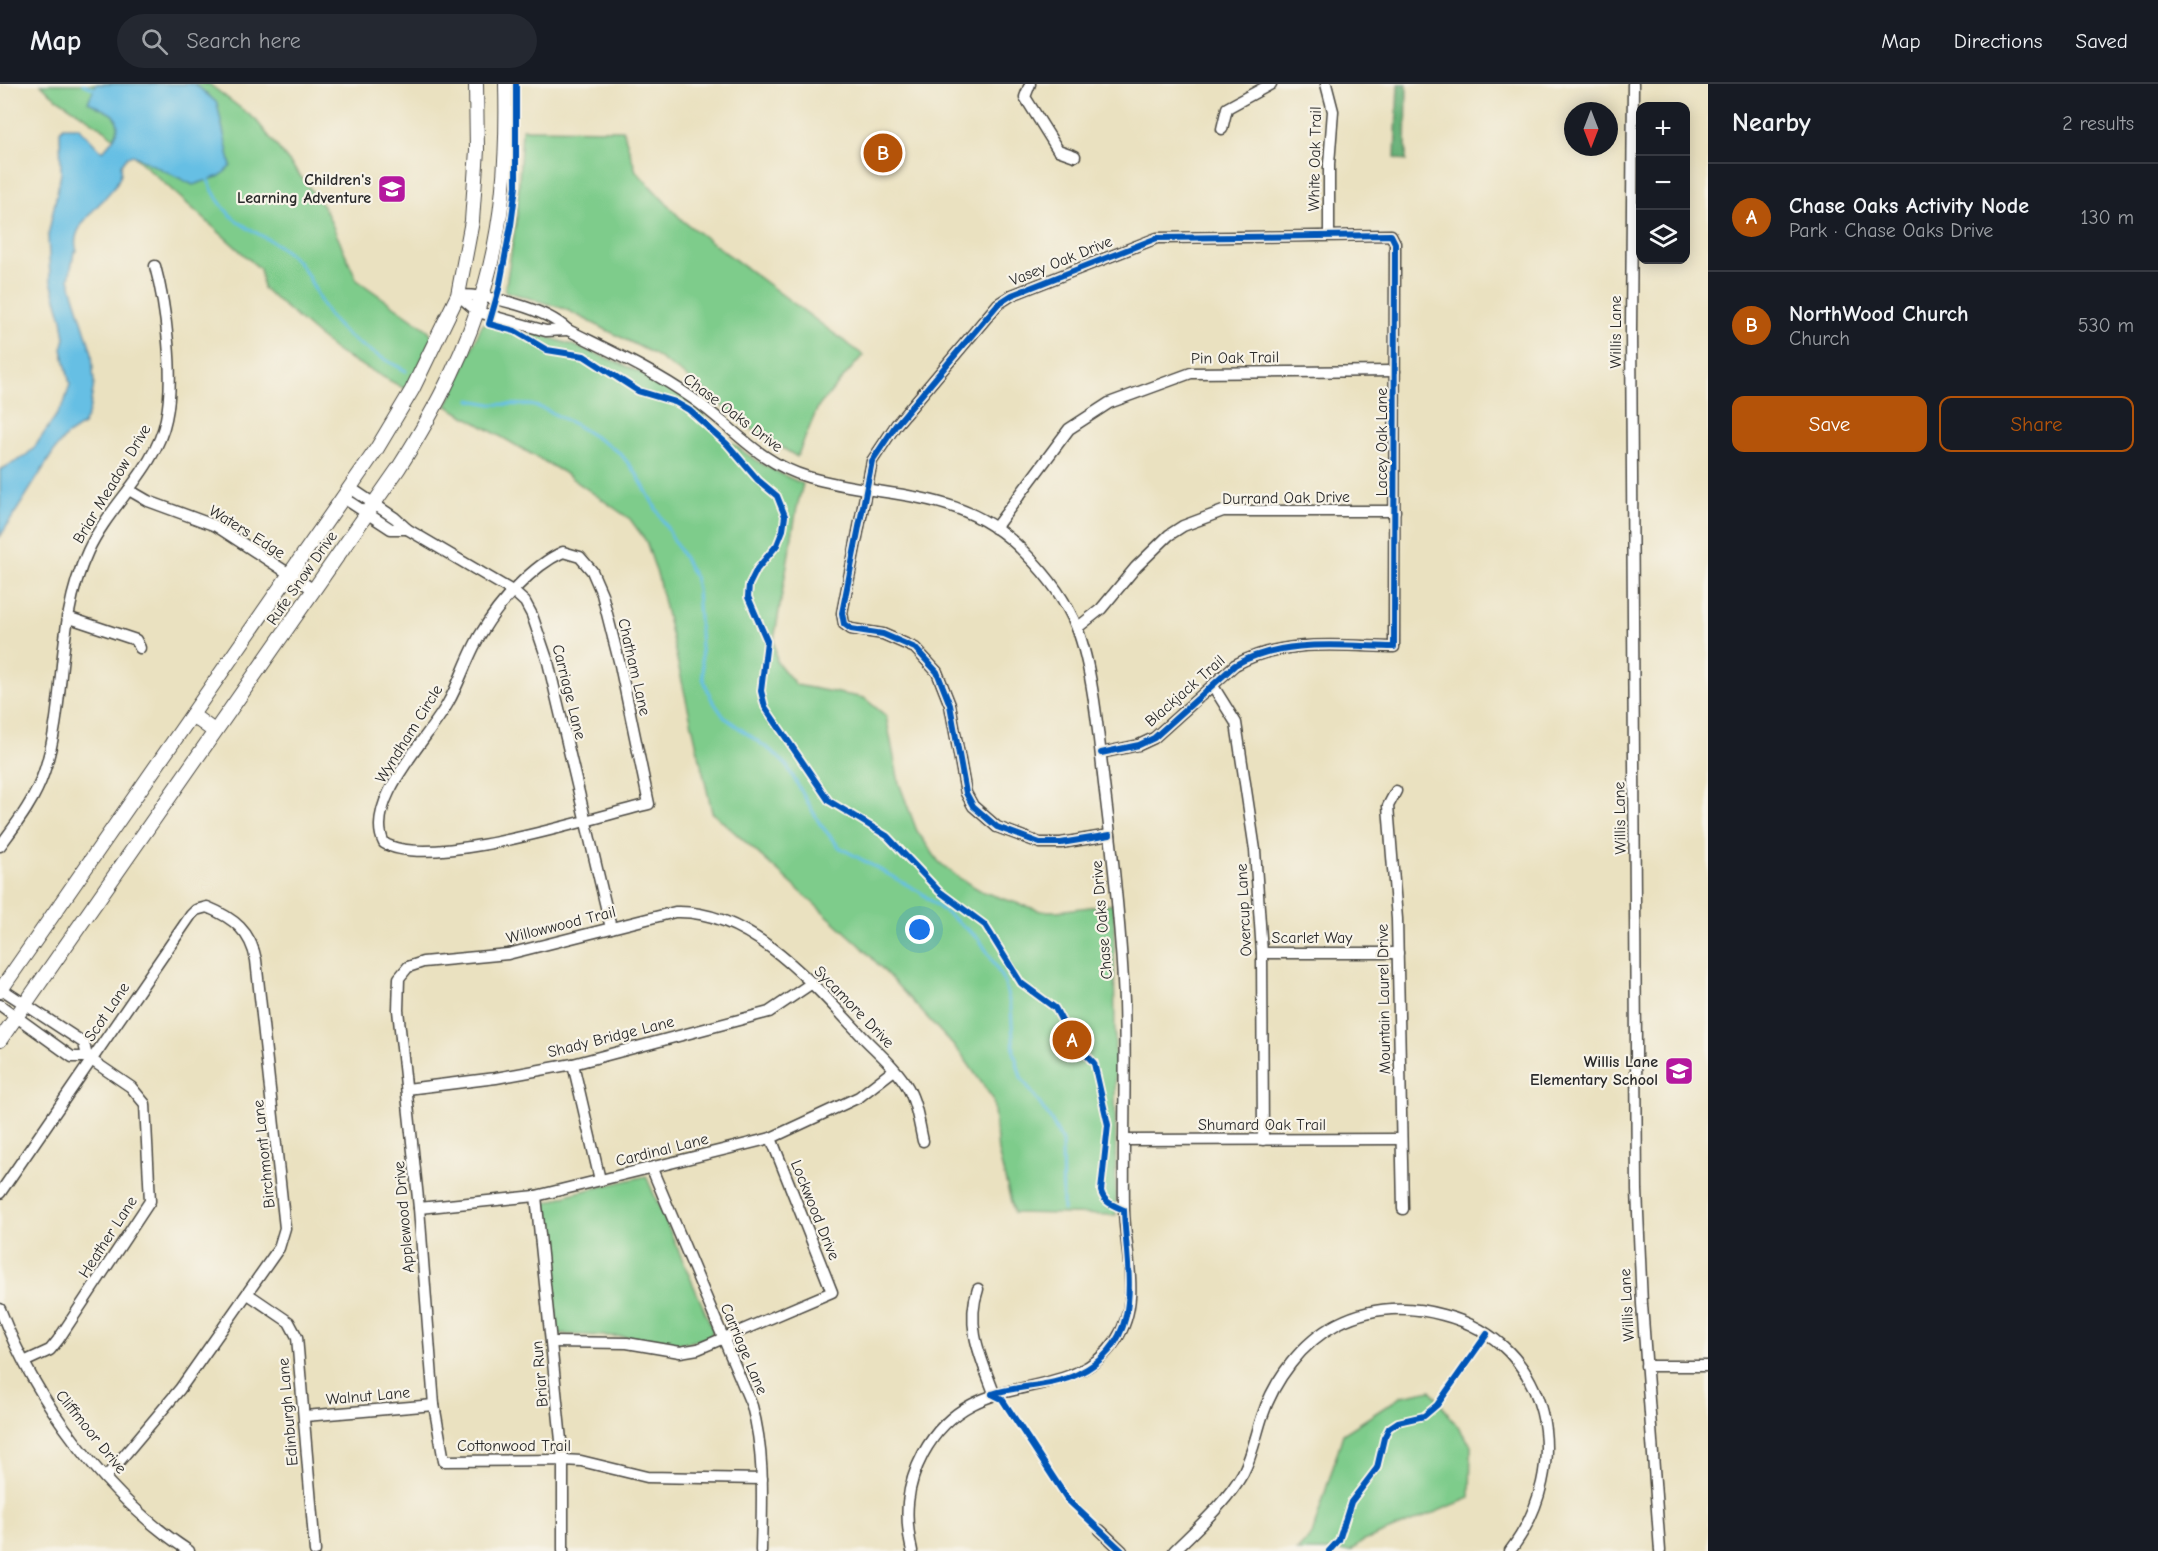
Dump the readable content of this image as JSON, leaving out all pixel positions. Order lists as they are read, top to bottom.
{
  "streets": {
    "main road": ["Rufe Snow Drive"],
    "street": [
      "White Oak Trail",
      "Vasey Oak Drive",
      "Willis Lane",
      "Pin Oak Trail",
      "Chase Oaks Drive",
      "Lacey Oak Lane",
      "Briar Meadow Drive",
      "Durrand Oak Drive",
      "Waters Edge",
      "Chatham Lane",
      "Blackjack Trail",
      "Carriage Lane",
      "Wyndham Circle",
      "Overcup Lane",
      "Willowwood Trail",
      "Scarlet Way",
      "Mountain Laurel Drive",
      "Sycamore Drive",
      "Scot Lane",
      "Shady Bridge Lane",
      "Shumard Oak Trail",
      "Cardinal Lane",
      "Birchmont Lane",
      "Lockwood Drive",
      "Applewood Drive",
      "Heather Lane",
      "Briar Run",
      "Walnut Lane",
      "Edinburgh Lane",
      "Cliffmoor Drive",
      "Cottonwood Trail"
    ]
  },
  "crossings": [
    ["White Oak Trail", "Vasey Oak Drive"],
    ["Vasey Oak Drive", "Chase Oaks Drive"],
    ["Vasey Oak Drive", "Lacey Oak Lane"],
    ["Pin Oak Trail", "Chase Oaks Drive"],
    ["Pin Oak Trail", "Lacey Oak Lane"],
    ["Chase Oaks Drive", "Durrand Oak Drive"],
    ["Chase Oaks Drive", "Rufe Snow Drive"],
    ["Chase Oaks Drive", "Blackjack Trail"],
    ["Chase Oaks Drive", "Shumard Oak Trail"],
    ["Lacey Oak Lane", "Durrand Oak Drive"],
    ["Lacey Oak Lane", "Blackjack Trail"],
    ["Briar Meadow Drive", "Waters Edge"],
    ["Waters Edge", "Rufe Snow Drive"],
    ["Rufe Snow Drive", "Carriage Lane"],
    ["Rufe Snow Drive", "Heather Lane"],
    ["Chatham Lane", "Carriage Lane"],
    ["Chatham Lane", "Wyndham Circle"],
    ["Blackjack Trail", "Overcup Lane"],
    ["Carriage Lane", "Wyndham Circle"],
    ["Carriage Lane", "Willowwood Trail"],
    ["Carriage Lane", "Cardinal Lane"],
    ["Carriage Lane", "Lockwood Drive"],
    ["Carriage Lane", "Cottonwood Trail"],
    ["Overcup Lane", "Scarlet Way"],
    ["Overcup Lane", "Shumard Oak Trail"],
    ["Willowwood Trail", "Sycamore Drive"],
    ["Willowwood Trail", "Applewood Drive"],
    ["Scarlet Way", "Mountain Laurel Drive"],
    ["Mountain Laurel Drive", "Shumard Oak Trail"],
    ["Sycamore Drive", "Shady Bridge Lane"],
    ["Sycamore Drive", "Cardinal Lane"],
    ["Scot Lane", "Birchmont Lane"],
    ["Scot Lane", "Heather Lane"],
    ["Shady Bridge Lane", "Applewood Drive"],
    ["Cardinal Lane", "Lockwood Drive"],
    ["Cardinal Lane", "Applewood Drive"],
    ["Cardinal Lane", "Briar Run"],
    ["Birchmont Lane", "Edinburgh Lane"],
    ["Birchmont Lane", "Cliffmoor Drive"],
    ["Applewood Drive", "Walnut Lane"],
    ["Applewood Drive", "Cottonwood Trail"],
    ["Heather Lane", "Cliffmoor Drive"],
    ["Briar Run", "Cottonwood Trail"],
    ["Walnut Lane", "Edinburgh Lane"]
  ],
  "places": {
    "school or university": ["Children's Learning Adventure", "Willis Lane Elementary School"]
  },
  "north": "bottom",
  "page": {
    "header": "Map",
    "search": "Search here",
    "nav": ["Map", "Directions", "Saved"],
    "heading": ["Nearby", "2 results"],
    "map_buttons": ["+", "−"],
    "pins": ["B", "A"],
    "list": [
      {
        "mark": "A",
        "name": "Chase Oaks Activity Node",
        "note": "Park · Chase Oaks Drive",
        "value": "130 m"
      },
      {
        "mark": "B",
        "name": "NorthWood Church",
        "note": "Church",
        "value": "530 m"
      }
    ],
    "buttons": ["Save", "Share"]
  }
}
